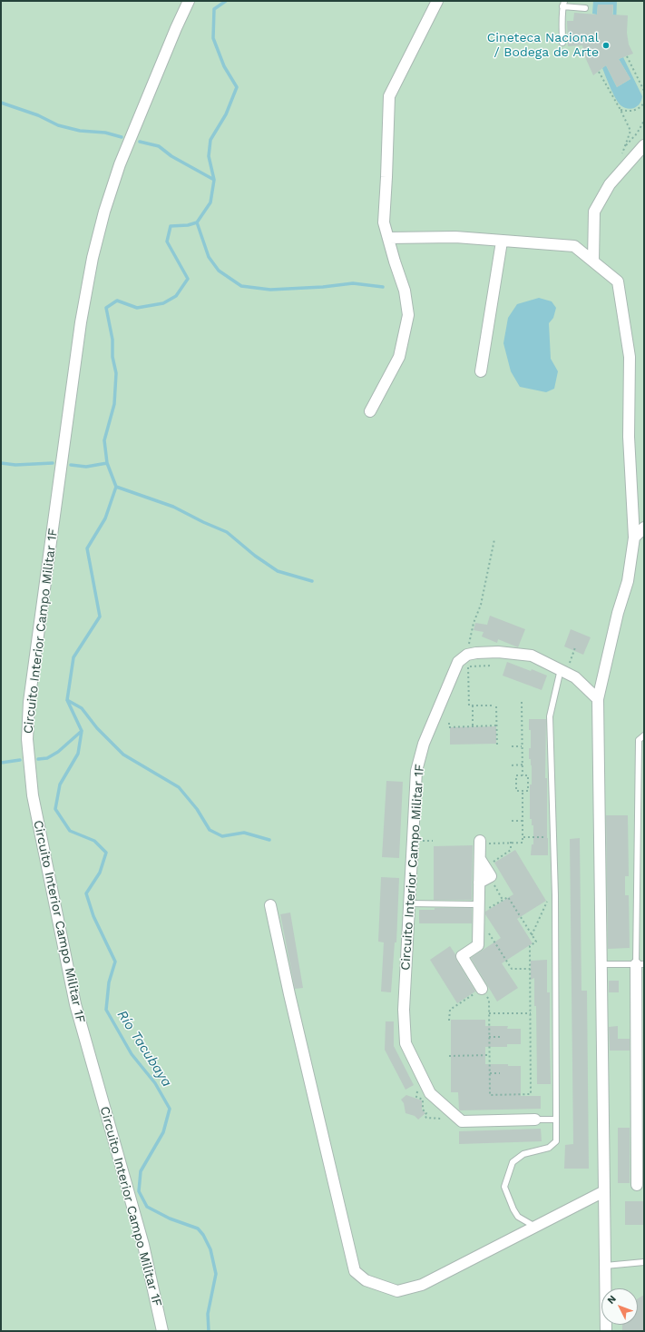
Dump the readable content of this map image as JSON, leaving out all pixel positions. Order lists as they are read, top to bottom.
{
  "streets": {
    "street": ["Circuito Interior Campo Militar 1F"]
  },
  "water": ["Río Tacubaya"],
  "places": ["Cineteca Nacional / Bodega de Arte"],
  "north": "top left"
}
